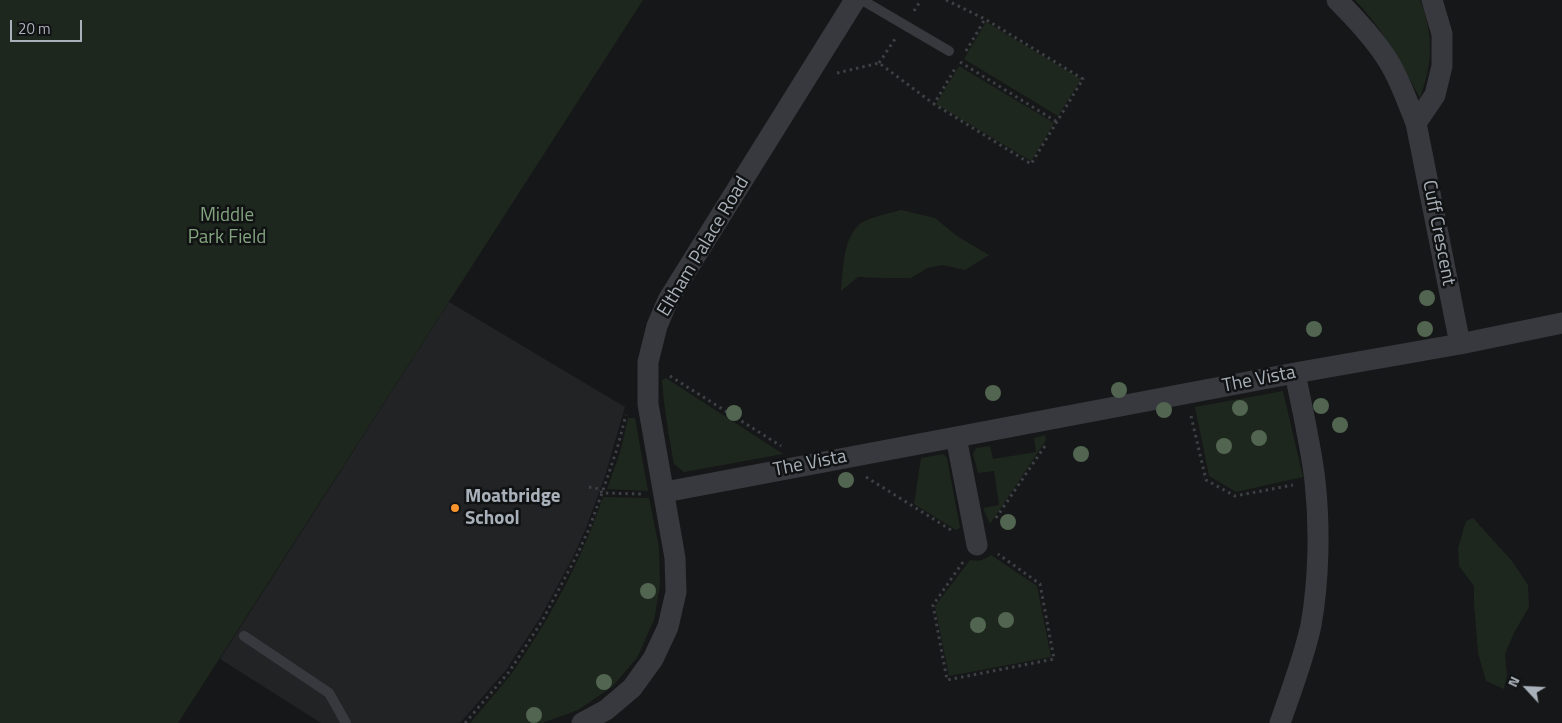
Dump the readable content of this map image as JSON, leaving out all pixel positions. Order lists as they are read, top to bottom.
{
  "streets": {
    "street": ["Cuff Crescent", "Eltham Palace Road", "The Vista"]
  },
  "crossings": [
    ["Cuff Crescent", "The Vista"],
    ["Eltham Palace Road", "The Vista"]
  ],
  "parks": ["Middle Park Field"],
  "places": ["Moatbridge School"],
  "scale_bar": "20 m",
  "north": "top left"
}
